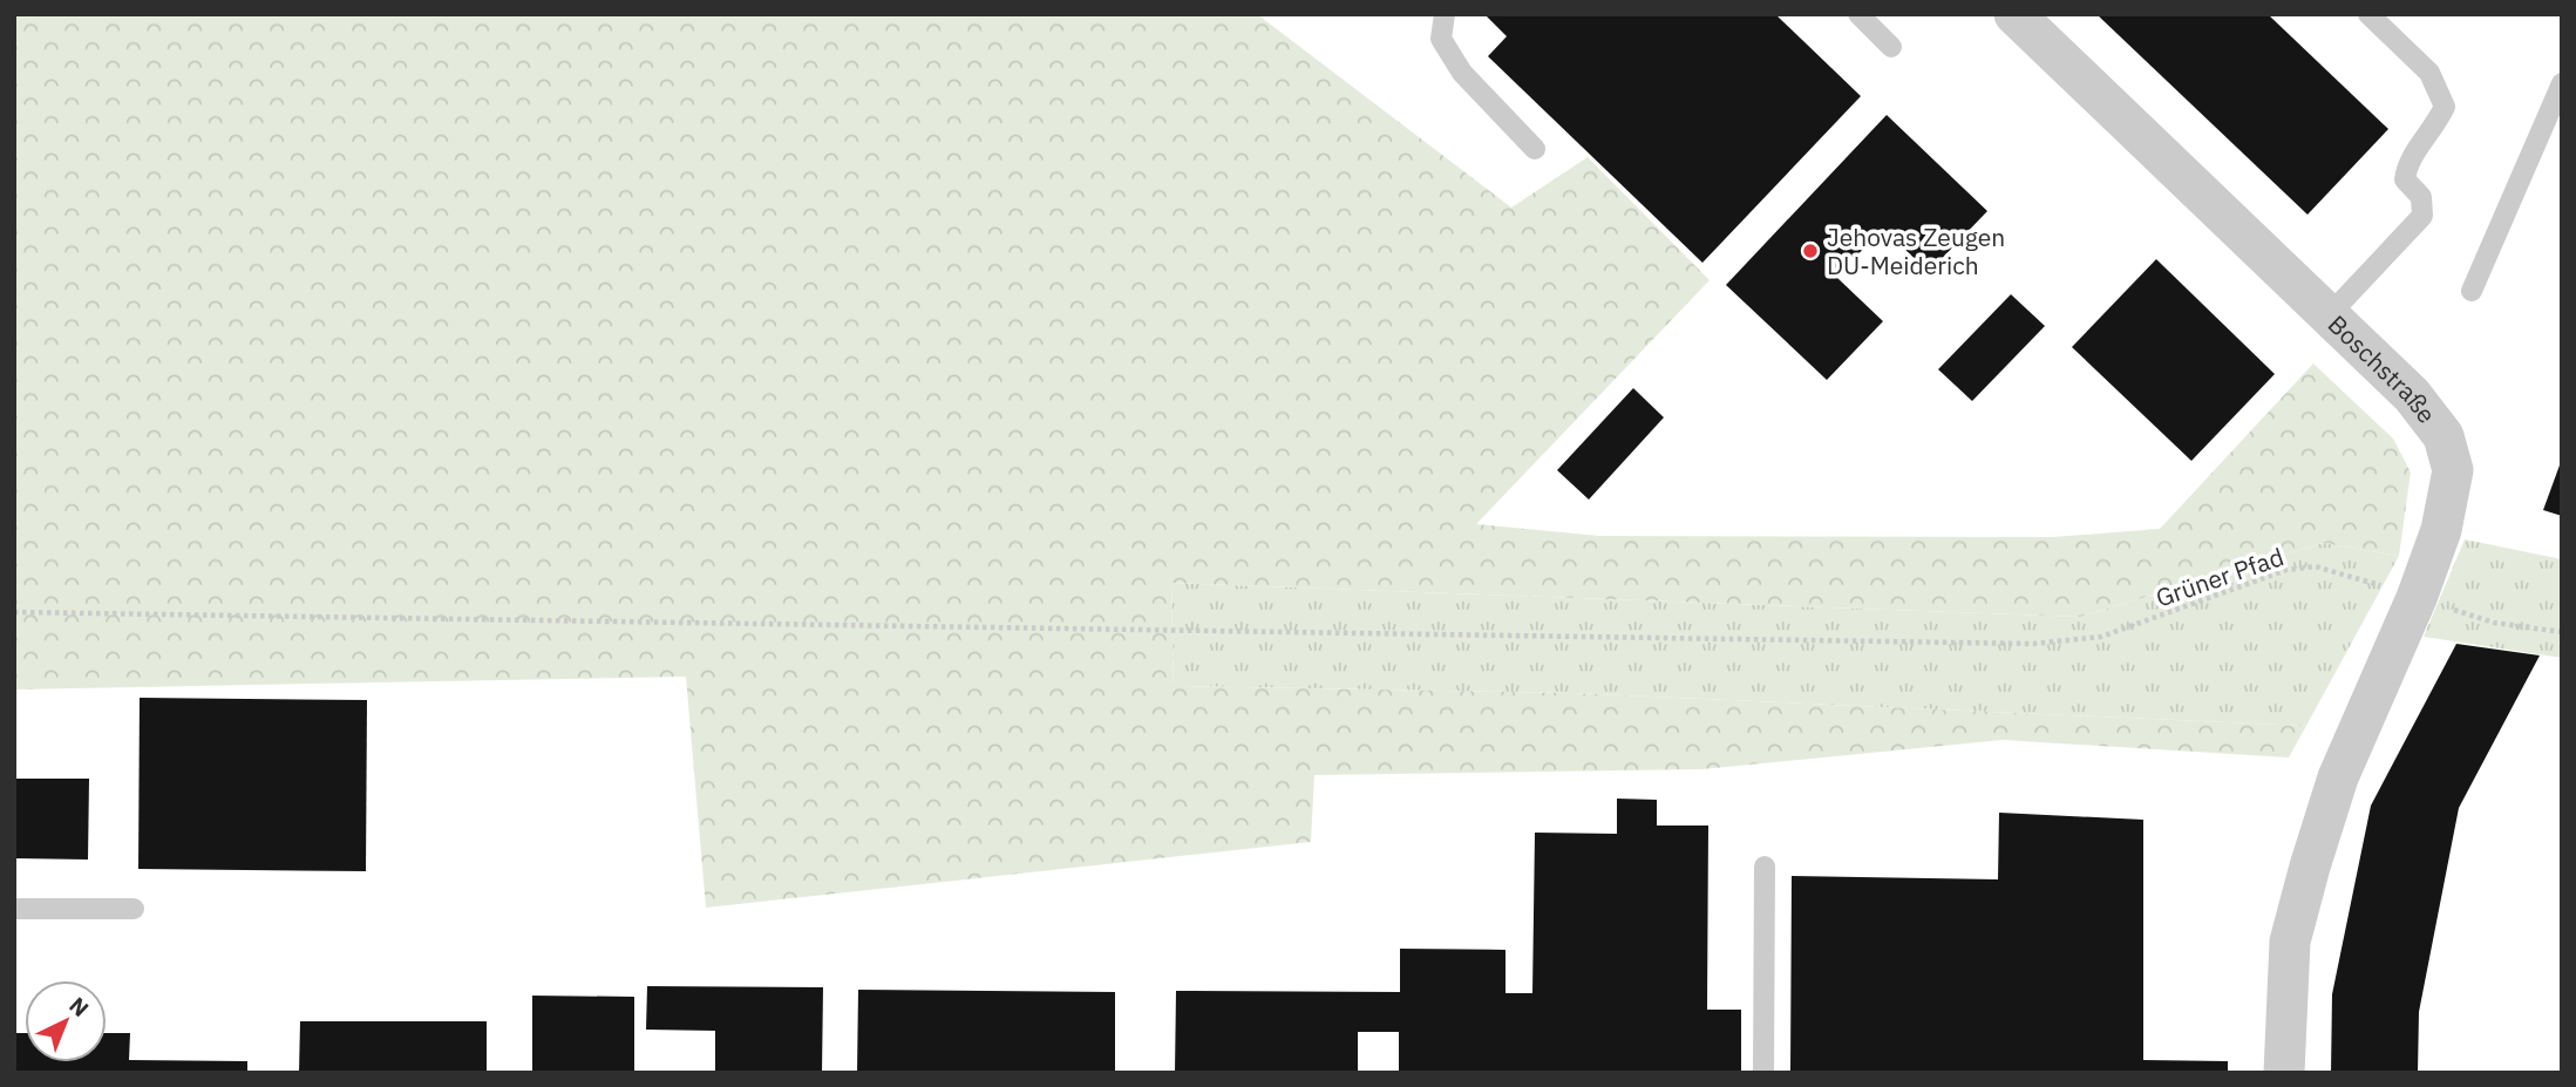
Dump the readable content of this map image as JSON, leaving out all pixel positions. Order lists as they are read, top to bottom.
{
  "streets": {
    "street": ["Boschstraße"],
    "path": ["Grüner Pfad"]
  },
  "crossings": [
    ["Boschstraße", "Grüner Pfad"]
  ],
  "places": ["Jehovas Zeugen DU-Meiderich"],
  "north": "top right"
}
